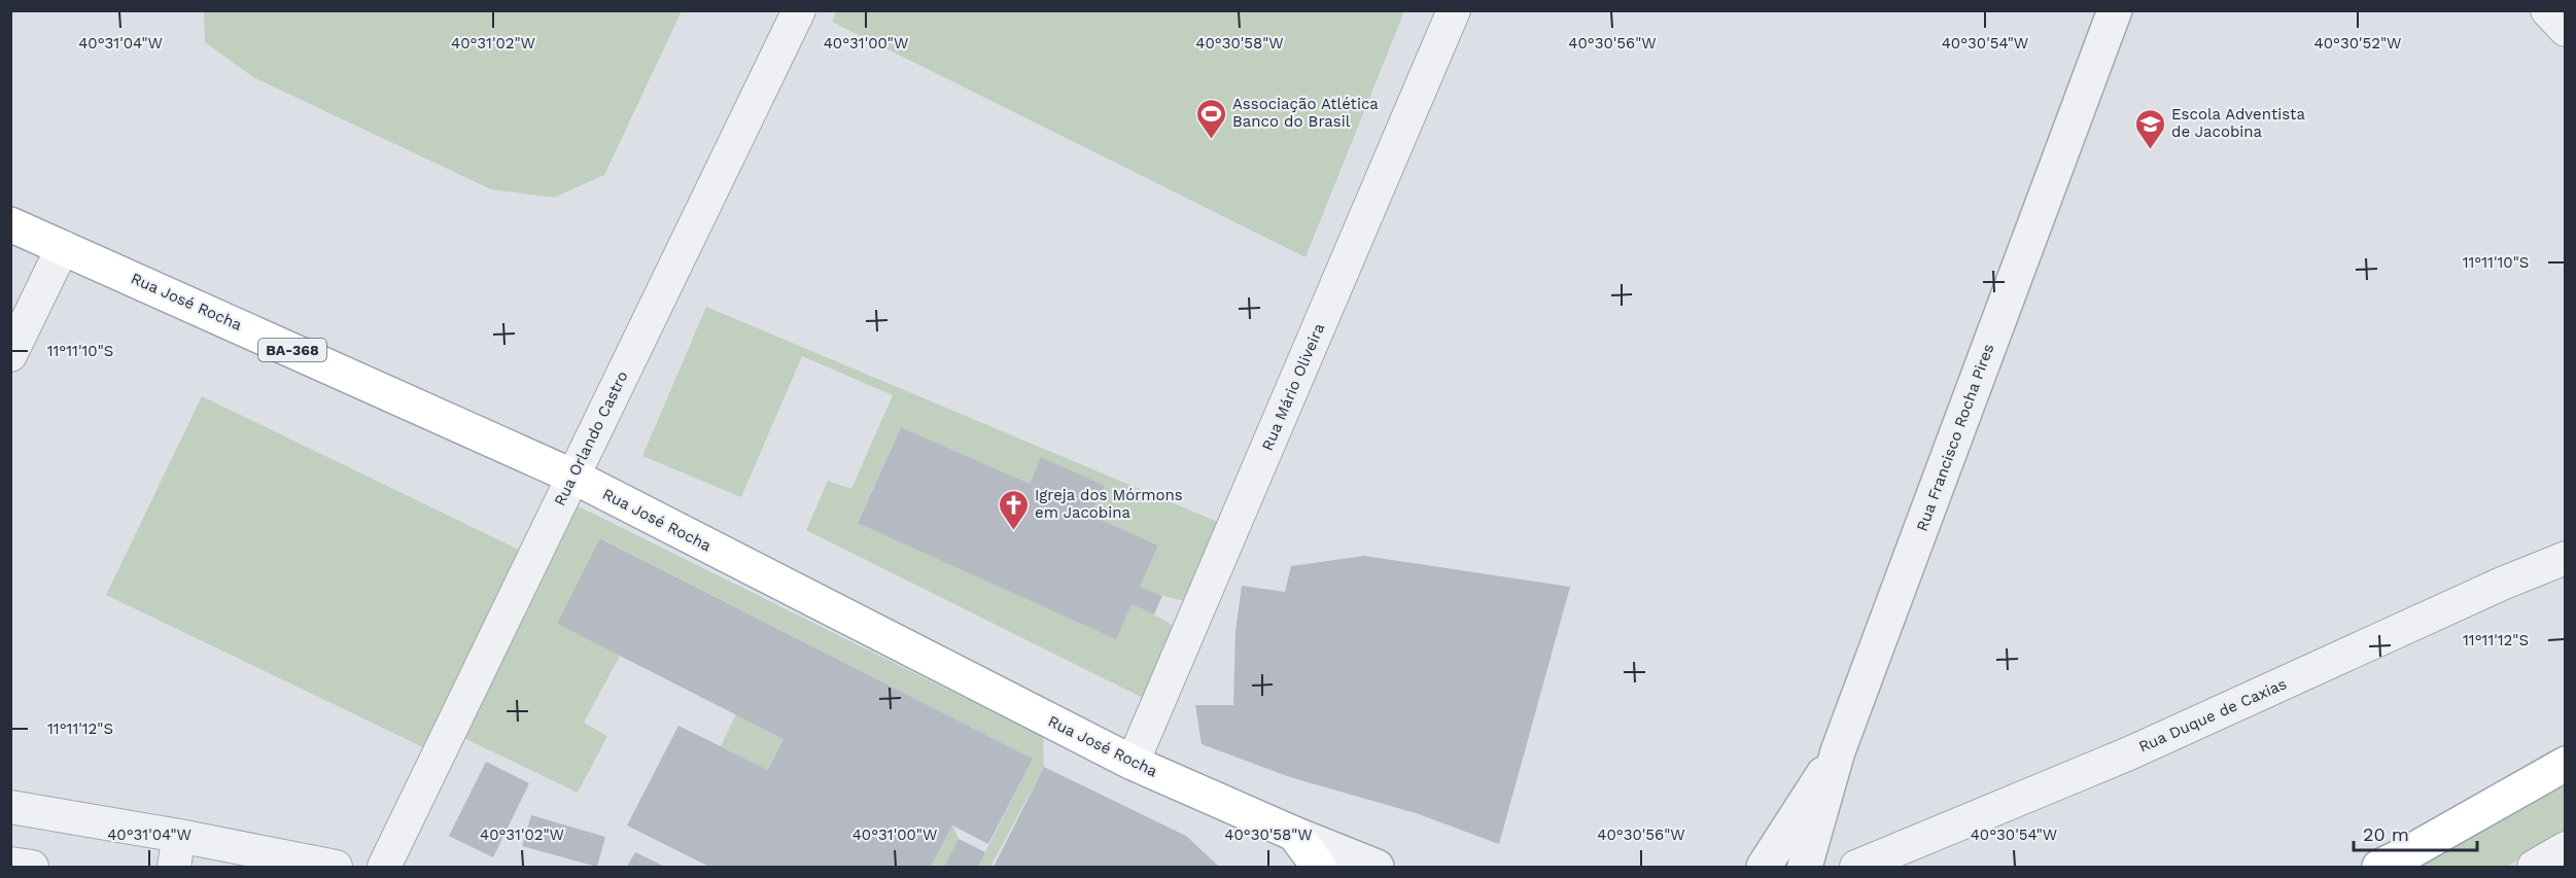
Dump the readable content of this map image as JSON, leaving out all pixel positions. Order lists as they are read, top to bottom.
{
  "streets": {
    "main road": ["Rua José Rocha", "BA-368"],
    "street": [
      "Rua Mário Oliveira",
      "Rua Francisco Rocha Pires",
      "Rua Orlando Castro",
      "Rua Duque de Caxias"
    ]
  },
  "crossings": [
    ["Rua José Rocha", "Rua Mário Oliveira"],
    ["Rua José Rocha", "Rua Orlando Castro"]
  ],
  "places": {
    "sports": ["Associação Atlética Banco do Brasil"],
    "school or university": ["Escola Adventista de Jacobina"],
    "church": ["Igreja dos Mórmons em Jacobina"]
  },
  "scale_bar": "20 m",
  "coordinates": [
    "40°31'04\"W",
    "40°31'02\"W",
    "40°31'00\"W",
    "40°30'58\"W",
    "40°30'56\"W",
    "40°30'54\"W",
    "40°30'52\"W",
    "11°11'10\"S",
    "11°11'12\"S"
  ]
}
